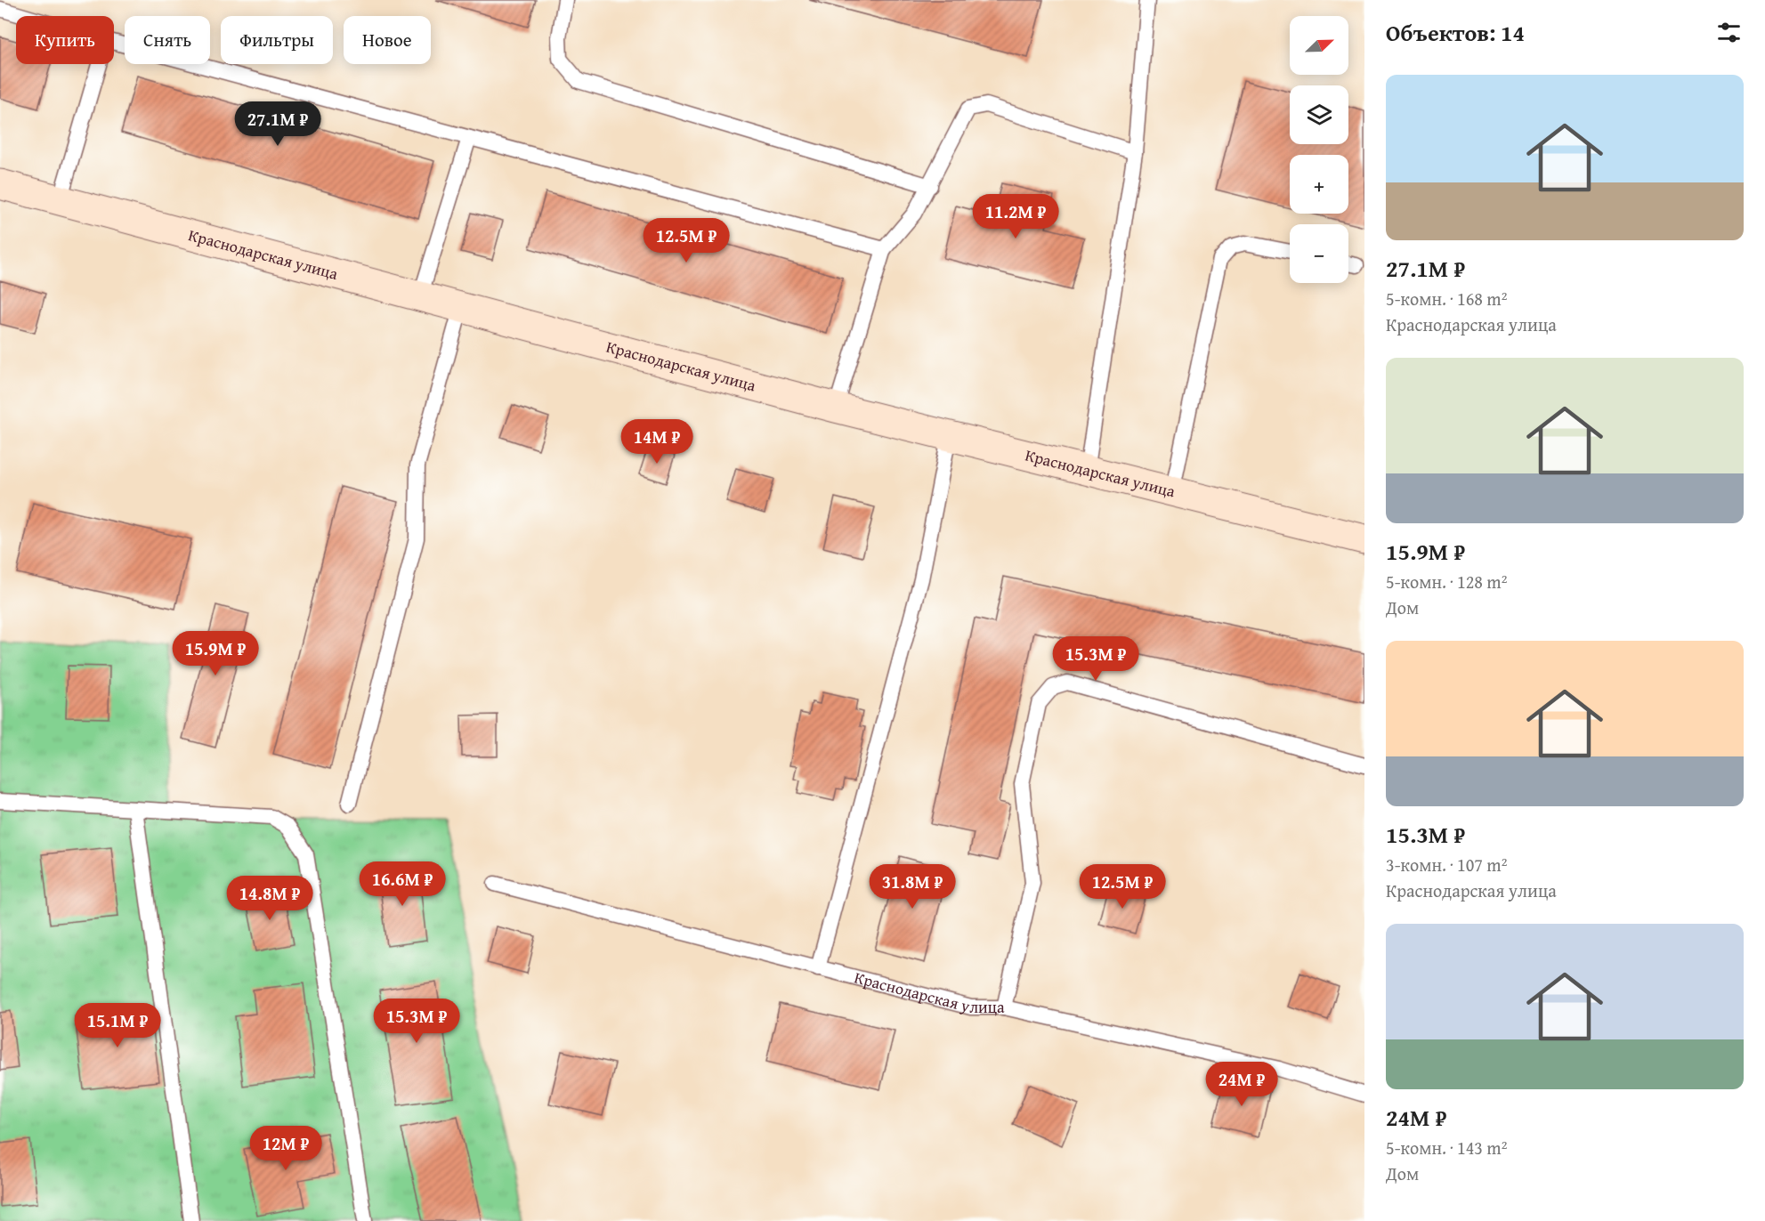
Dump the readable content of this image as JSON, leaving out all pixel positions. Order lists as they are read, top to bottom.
{
  "streets": {
    "main road": ["Краснодарская улица"]
  },
  "north": "top right",
  "page": {
    "heading": "Объектов: 14",
    "map_buttons": ["+", "−"],
    "chip": [
      "Купить",
      "Снять",
      "Фильтры",
      "Новое"
    ],
    "list": [
      {
        "name": "27.1M ₽",
        "note": "5-комн. · 168 m² · Краснодарская улица"
      },
      {
        "name": "15.9M ₽",
        "note": "5-комн. · 128 m² · Дом"
      },
      {
        "name": "15.3M ₽",
        "note": "3-комн. · 107 m² · Краснодарская улица"
      },
      {
        "name": "24M ₽",
        "note": "5-комн. · 143 m² · Дом"
      }
    ],
    "price": [
      "27.1M ₽",
      "11.2M ₽",
      "12.5M ₽",
      "14M ₽",
      "15.9M ₽",
      "15.3M ₽",
      "16.6M ₽",
      "31.8M ₽",
      "12.5M ₽",
      "14.8M ₽",
      "15.3M ₽",
      "15.1M ₽",
      "24M ₽",
      "12M ₽"
    ]
  }
}
